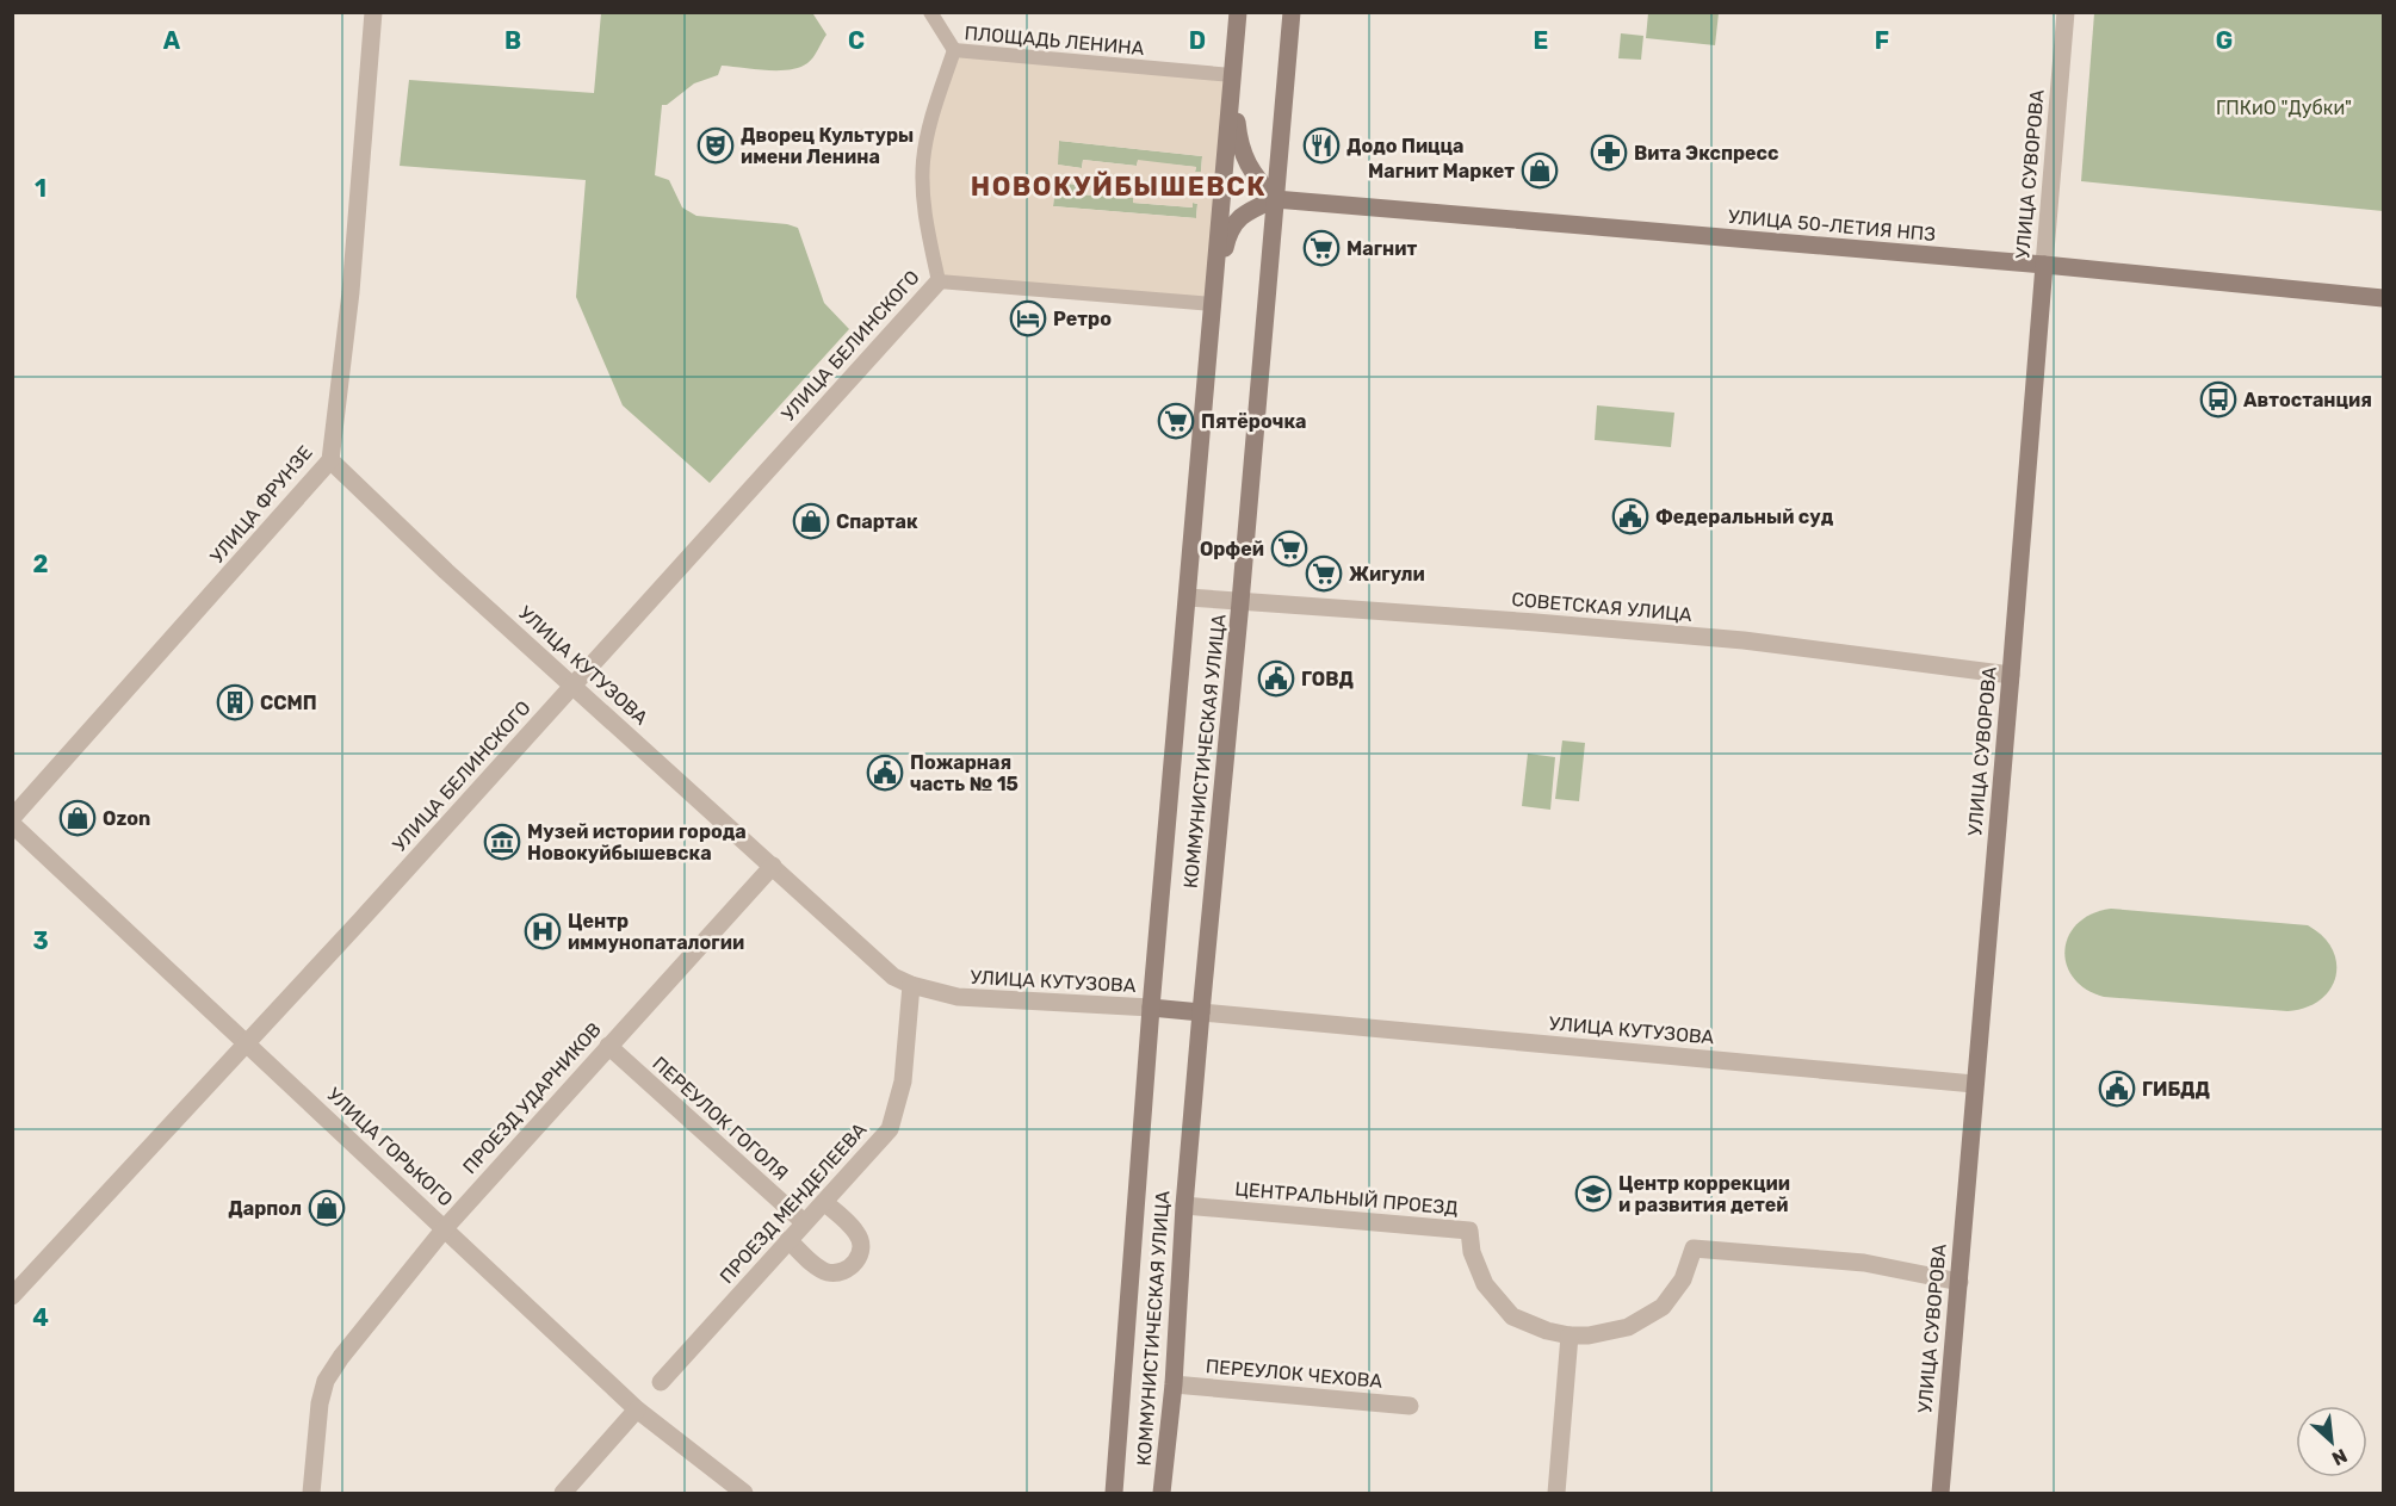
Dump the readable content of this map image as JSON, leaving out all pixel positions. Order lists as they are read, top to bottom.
{
  "streets": {
    "main road": [
      "УЛИЦА СУВОРОВА",
      "УЛИЦА 50-ЛЕТИЯ НПЗ",
      "УЛИЦА КУТУЗОВА",
      "КОММУНИСТИЧЕСКАЯ УЛИЦА"
    ],
    "street": [
      "ПЛОЩАДЬ ЛЕНИНА",
      "УЛИЦА БЕЛИНСКОГО",
      "УЛИЦА ФРУНЗЕ",
      "СОВЕТСКАЯ УЛИЦА",
      "ПРОЕЗД УДАРНИКОВ",
      "ПЕРЕУЛОК ГОГОЛЯ",
      "УЛИЦА ГОРЬКОГО",
      "ЦЕНТРАЛЬНЫЙ ПРОЕЗД",
      "ПРОЕЗД МЕНДЕЛЕЕВА",
      "ПЕРЕУЛОК ЧЕХОВА"
    ]
  },
  "crossings": [
    ["ПЛОЩАДЬ ЛЕНИНА", "УЛИЦА БЕЛИНСКОГО"],
    ["ПЛОЩАДЬ ЛЕНИНА", "КОММУНИСТИЧЕСКАЯ УЛИЦА"],
    ["УЛИЦА СУВОРОВА", "УЛИЦА 50-ЛЕТИЯ НПЗ"],
    ["УЛИЦА СУВОРОВА", "СОВЕТСКАЯ УЛИЦА"],
    ["УЛИЦА СУВОРОВА", "УЛИЦА КУТУЗОВА"],
    ["УЛИЦА СУВОРОВА", "ЦЕНТРАЛЬНЫЙ ПРОЕЗД"],
    ["УЛИЦА 50-ЛЕТИЯ НПЗ", "КОММУНИСТИЧЕСКАЯ УЛИЦА"],
    ["УЛИЦА БЕЛИНСКОГО", "УЛИЦА КУТУЗОВА"],
    ["УЛИЦА БЕЛИНСКОГО", "УЛИЦА ГОРЬКОГО"],
    ["УЛИЦА ФРУНЗЕ", "УЛИЦА КУТУЗОВА"],
    ["СОВЕТСКАЯ УЛИЦА", "КОММУНИСТИЧЕСКАЯ УЛИЦА"],
    ["УЛИЦА КУТУЗОВА", "КОММУНИСТИЧЕСКАЯ УЛИЦА"],
    ["УЛИЦА КУТУЗОВА", "ПРОЕЗД УДАРНИКОВ"],
    ["УЛИЦА КУТУЗОВА", "ПРОЕЗД МЕНДЕЛЕЕВА"],
    ["КОММУНИСТИЧЕСКАЯ УЛИЦА", "ЦЕНТРАЛЬНЫЙ ПРОЕЗД"],
    ["КОММУНИСТИЧЕСКАЯ УЛИЦА", "ПЕРЕУЛОК ЧЕХОВА"],
    ["ПРОЕЗД УДАРНИКОВ", "ПЕРЕУЛОК ГОГОЛЯ"],
    ["ПРОЕЗД УДАРНИКОВ", "УЛИЦА ГОРЬКОГО"],
    ["ПЕРЕУЛОК ГОГОЛЯ", "ПРОЕЗД МЕНДЕЛЕЕВА"]
  ],
  "districts": ["НОВОКУЙБЫШЕВСК"],
  "parks": ["ГПКиО \"Дубки\""],
  "places": {
    "theatre": ["Дворец Культуры имени Ленина"],
    "restaurant": ["Додо Пицца"],
    "pharmacy": ["Вита Экспресс"],
    "shop": [
      "Магнит Маркет",
      "Спартак",
      "Ozon",
      "Дарпол"
    ],
    "supermarket": [
      "Магнит",
      "Пятёрочка",
      "Орфей",
      "Жигули"
    ],
    "hotel": ["Ретро"],
    "bus stop": ["Автостанция"],
    "public building": [
      "Федеральный суд",
      "ГОВД",
      "Пожарная часть № 15",
      "ГИБДД"
    ],
    "building": ["ССМП"],
    "museum": ["Музей истории города Новокуйбышевска"],
    "hospital": ["Центр иммунопаталогии"],
    "school or university": ["Центр коррекции и развития детей"]
  },
  "north": "bottom right",
  "grid": {
    "columns": [
      "A",
      "B",
      "C",
      "D",
      "E",
      "F",
      "G"
    ],
    "rows": [
      "1",
      "2",
      "3",
      "4"
    ]
  }
}
